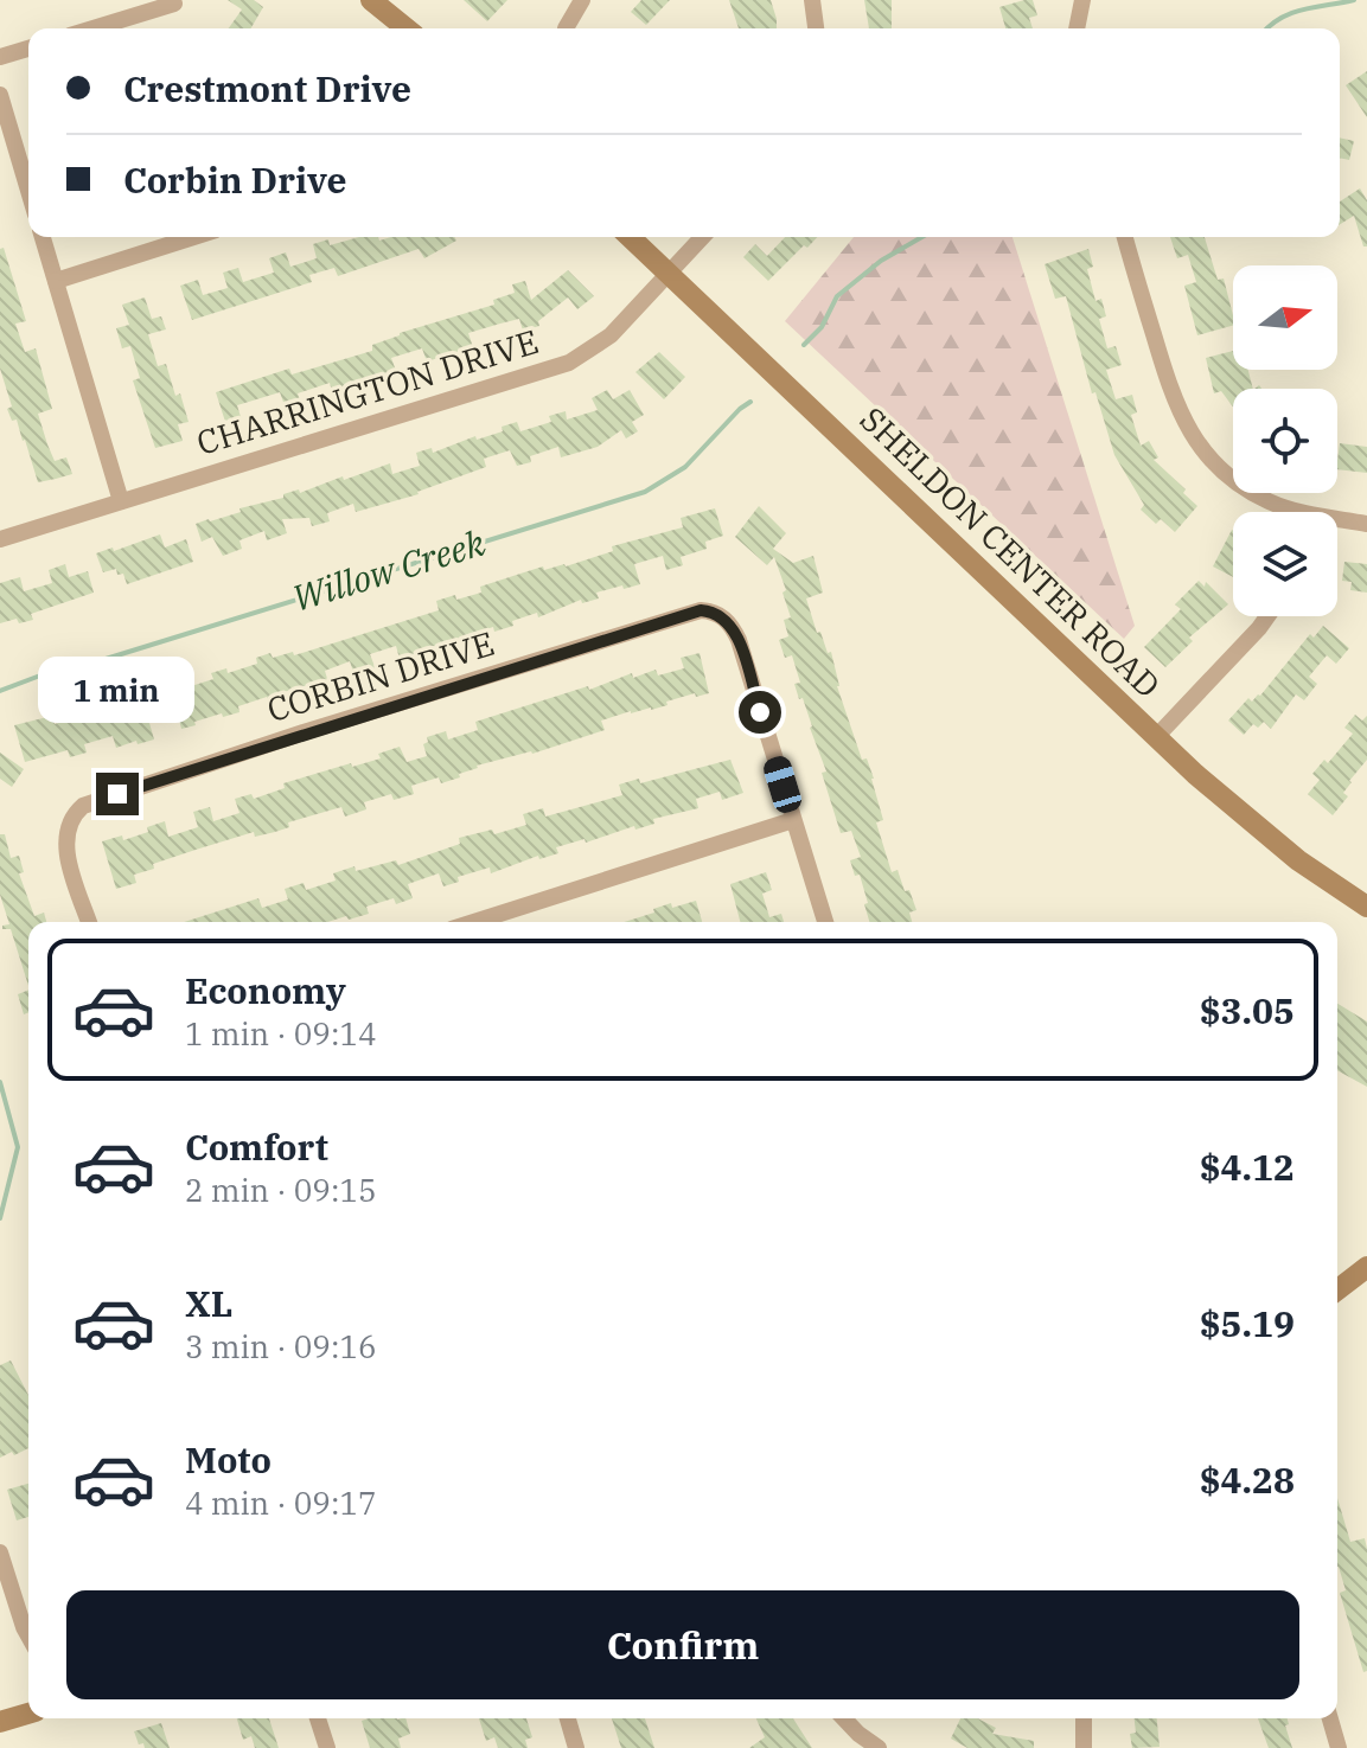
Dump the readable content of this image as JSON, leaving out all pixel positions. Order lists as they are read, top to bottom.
{
  "streets": {
    "main road": ["SHELDON CENTER ROAD"],
    "street": ["CHARRINGTON DRIVE", "CORBIN DRIVE"]
  },
  "crossings": [
    ["CHARRINGTON DRIVE", "SHELDON CENTER ROAD"]
  ],
  "water": ["Willow Creek"],
  "north": "right",
  "page": {
    "banner": ["Crestmont Drive", "Corbin Drive"],
    "bubble": "1 min",
    "list": [
      {
        "name": "Economy",
        "note": "1 min · 09:14",
        "value": "$3.05"
      },
      {
        "name": "Comfort",
        "note": "2 min · 09:15",
        "value": "$4.12"
      },
      {
        "name": "XL",
        "note": "3 min · 09:16",
        "value": "$5.19"
      },
      {
        "name": "Moto",
        "note": "4 min · 09:17",
        "value": "$4.28"
      }
    ],
    "buttons": "Confirm"
  }
}
